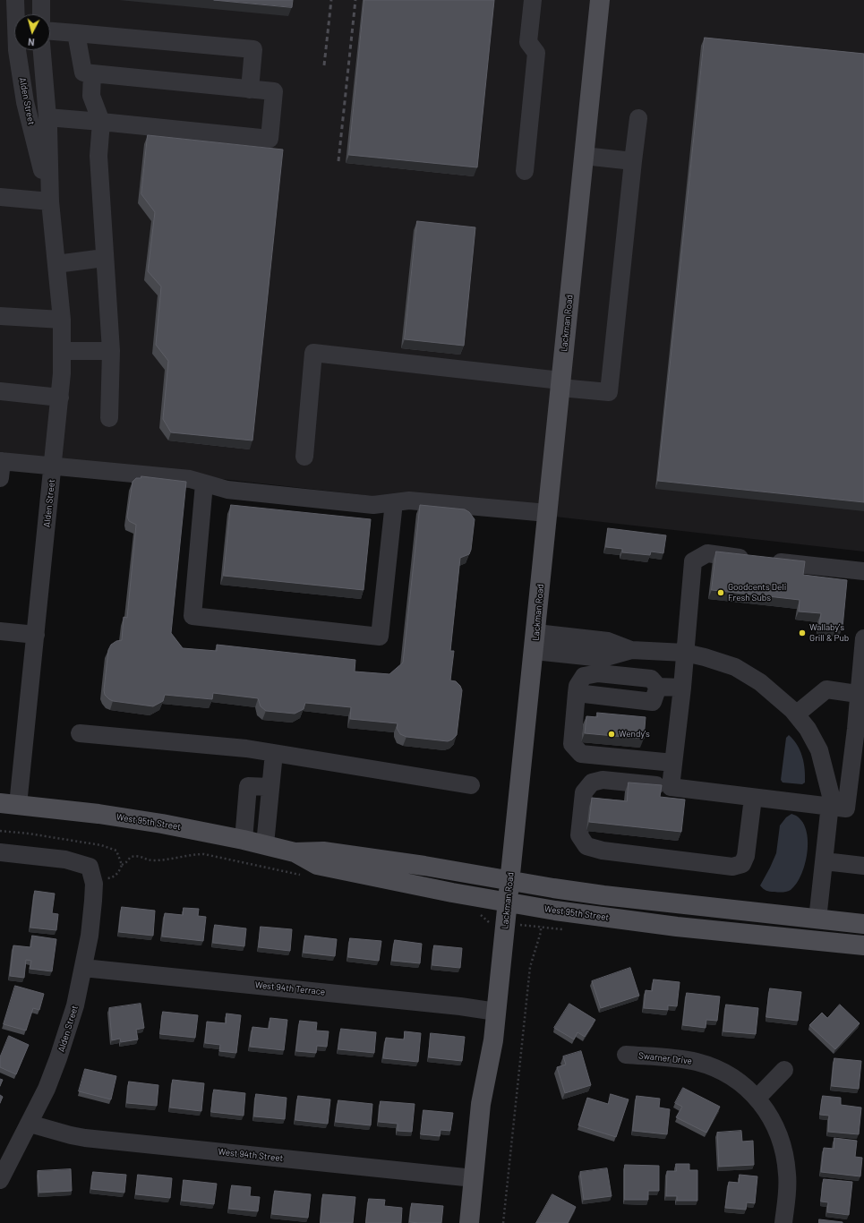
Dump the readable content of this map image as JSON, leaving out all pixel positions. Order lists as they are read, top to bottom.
{
  "streets": {
    "main road": ["Lackman Road", "West 95th Street"],
    "street": [
      "Alden Street",
      "West 94th Terrace",
      "Swarner Drive",
      "West 94th Street"
    ]
  },
  "crossings": [
    ["Alden Street", "West 95th Street"],
    ["Alden Street", "West 94th Terrace"],
    ["Alden Street", "West 94th Street"],
    ["Lackman Road", "West 95th Street"],
    ["Lackman Road", "West 94th Terrace"],
    ["Lackman Road", "West 94th Street"]
  ],
  "places": ["Goodcents Deli Fresh Subs", "Wallaby's Grill & Pub", "Wendy's"],
  "north": "bottom"
}
